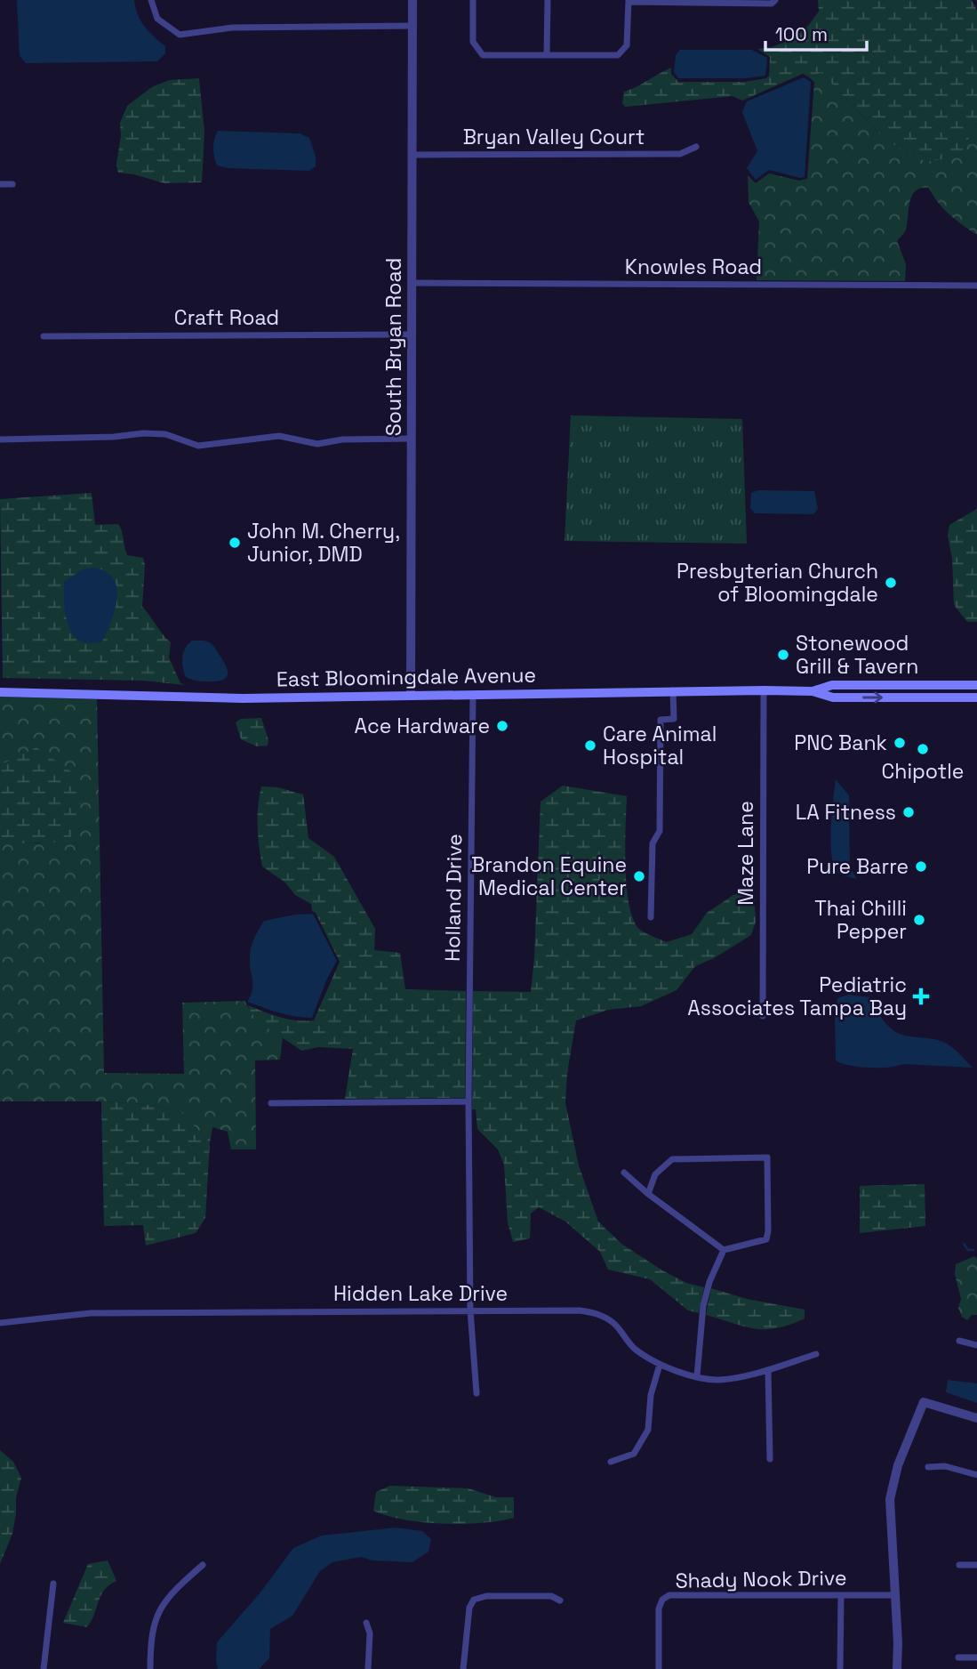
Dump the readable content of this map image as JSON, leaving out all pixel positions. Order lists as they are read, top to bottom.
{
  "streets": {
    "main road": ["East Bloomingdale Avenue"],
    "street": [
      "Bryan Valley Court",
      "Knowles Road",
      "Craft Road",
      "South Bryan Road",
      "Maze Lane",
      "Holland Drive",
      "Hidden Lake Drive",
      "Shady Nook Drive"
    ]
  },
  "crossings": [
    ["Bryan Valley Court", "South Bryan Road"],
    ["Knowles Road", "South Bryan Road"],
    ["Craft Road", "South Bryan Road"],
    ["South Bryan Road", "East Bloomingdale Avenue"],
    ["East Bloomingdale Avenue", "Maze Lane"],
    ["East Bloomingdale Avenue", "Holland Drive"],
    ["Holland Drive", "Hidden Lake Drive"]
  ],
  "places": {
    "other": [
      "John M. Cherry, Junior, DMD",
      "Presbyterian Church of Bloomingdale",
      "Stonewood Grill & Tavern",
      "Ace Hardware",
      "PNC Bank",
      "Care Animal Hospital",
      "Chipotle",
      "LA Fitness",
      "Pure Barre",
      "Brandon Equine Medical Center",
      "Thai Chilli Pepper"
    ],
    "health": ["Pediatric Associates Tampa Bay"]
  },
  "scale_bar": "100 m"
}
